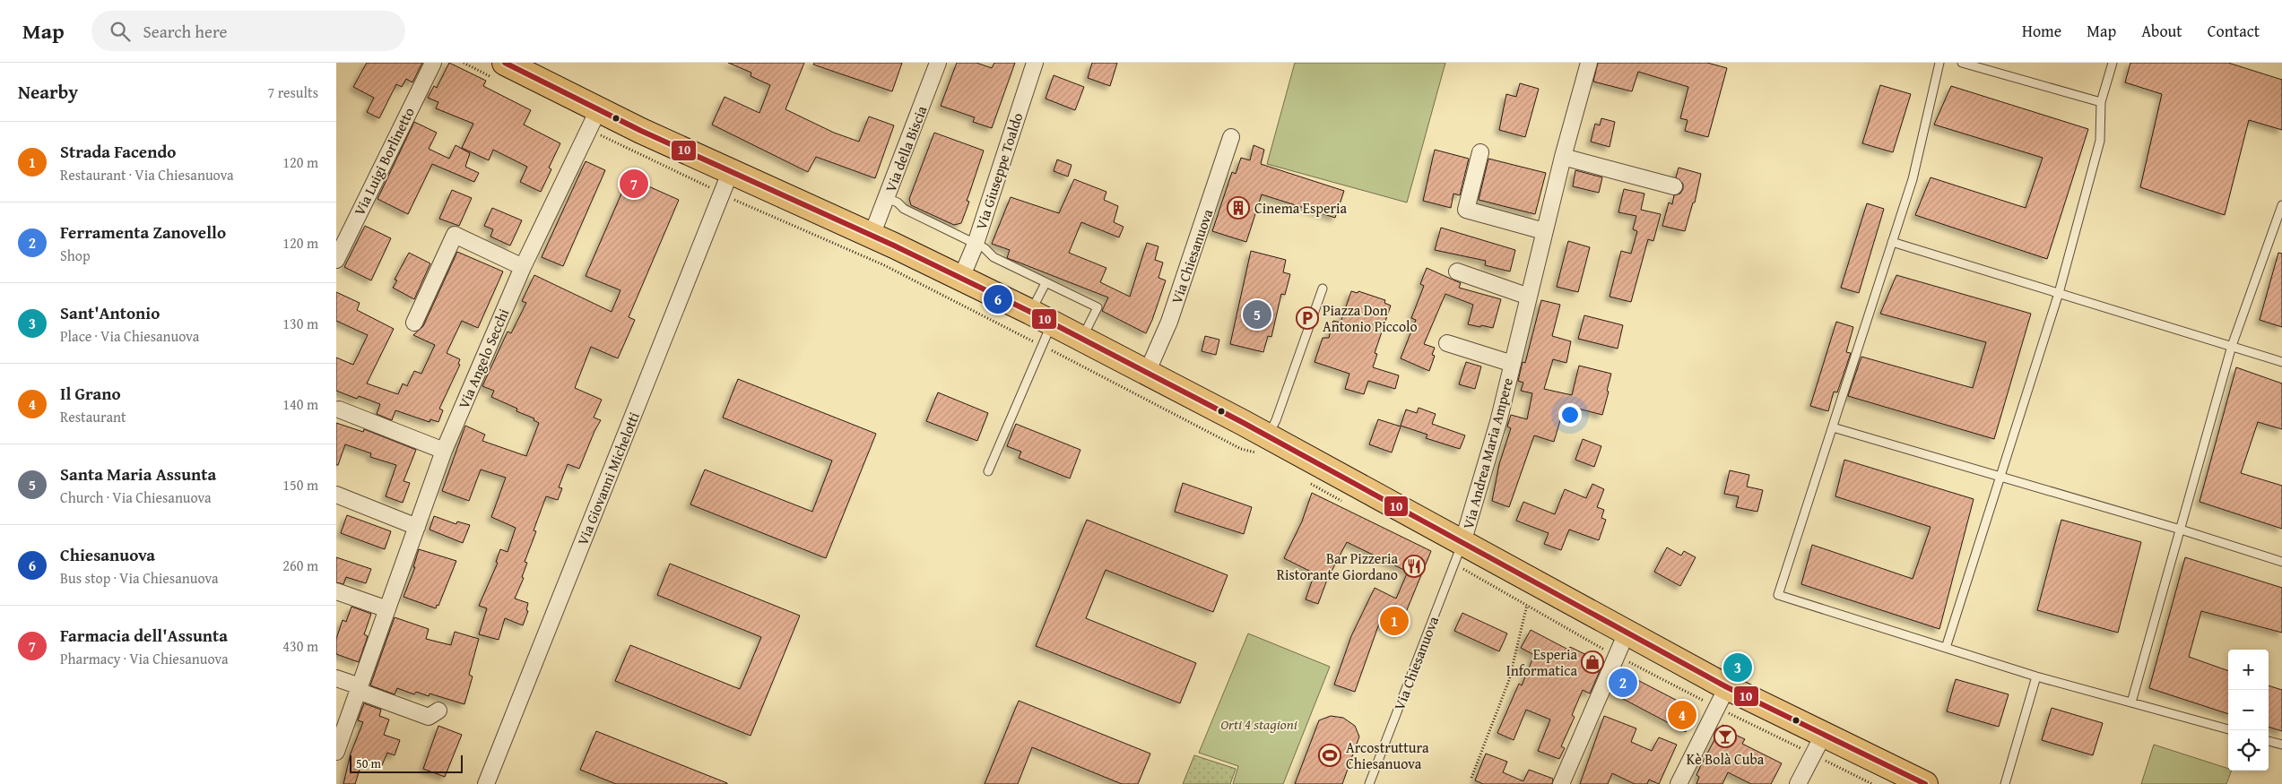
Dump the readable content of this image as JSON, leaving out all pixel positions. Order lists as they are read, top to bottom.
{
  "streets": {
    "street": [
      "Via della Biscia",
      "Via Luigi Borlinetto",
      "Via Giuseppe Toaldo",
      "Via Chiesanuova",
      "Via Angelo Secchi",
      "Via Andrea Maria Ampere",
      "Via Giovanni Michelotti"
    ]
  },
  "crossings": [
    ["Via Chiesanuova", "Via Andrea Maria Ampere"]
  ],
  "parks": ["Orti 4 stagioni"],
  "places": {
    "building": ["Cinema Esperia"],
    "parking": ["Piazza Don Antonio Piccolo"],
    "restaurant": ["Bar Pizzeria Ristorante Giordano"],
    "shop": ["Esperia Informatica"],
    "bar": ["Kè Bolà Cuba"],
    "sports": ["Arcostruttura Chiesanuova"]
  },
  "lines": ["transit line 10"],
  "scale_bar": "50 m",
  "page": {
    "header": "Map",
    "search": "Search here",
    "nav": [
      "Home",
      "Map",
      "About",
      "Contact"
    ],
    "heading": ["Nearby", "7 results"],
    "list": [
      {
        "mark": "1",
        "name": "Strada Facendo",
        "note": "Restaurant · Via Chiesanuova",
        "value": "120 m"
      },
      {
        "mark": "2",
        "name": "Ferramenta Zanovello",
        "note": "Shop",
        "value": "120 m"
      },
      {
        "mark": "3",
        "name": "Sant'Antonio",
        "note": "Place · Via Chiesanuova",
        "value": "130 m"
      },
      {
        "mark": "4",
        "name": "Il Grano",
        "note": "Restaurant",
        "value": "140 m"
      },
      {
        "mark": "5",
        "name": "Santa Maria Assunta",
        "note": "Church · Via Chiesanuova",
        "value": "150 m"
      },
      {
        "mark": "6",
        "name": "Chiesanuova",
        "note": "Bus stop · Via Chiesanuova",
        "value": "260 m"
      },
      {
        "mark": "7",
        "name": "Farmacia dell'Assunta",
        "note": "Pharmacy · Via Chiesanuova",
        "value": "430 m"
      }
    ],
    "pins": [
      "7",
      "6",
      "5",
      "1",
      "3",
      "2",
      "4"
    ],
    "map_buttons": ["+", "−"],
    "scale": "50 m"
  }
}
